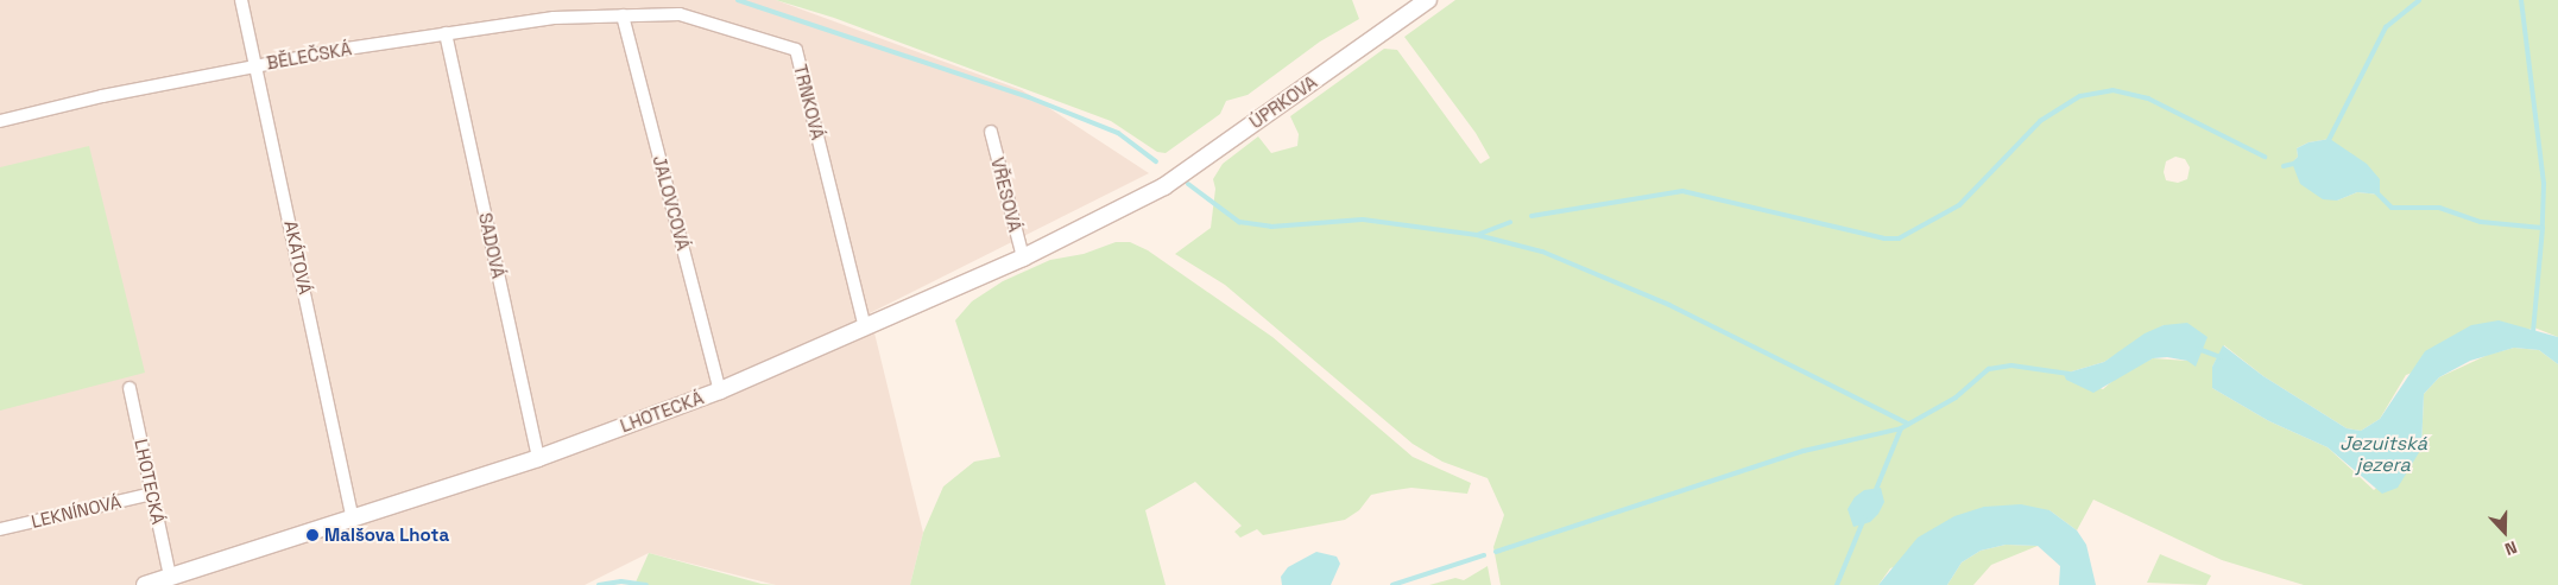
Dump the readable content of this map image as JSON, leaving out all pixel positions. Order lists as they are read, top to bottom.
{
  "streets": {
    "street": [
      "BĚLEČSKÁ",
      "TRNKOVÁ",
      "ÚPRKOVA",
      "VŘESOVÁ",
      "JALOVCOVÁ",
      "SADOVÁ",
      "AKÁTOVÁ",
      "LHOTECKÁ",
      "LEKNÍNOVÁ"
    ]
  },
  "crossings": [
    ["BĚLEČSKÁ", "TRNKOVÁ"],
    ["BĚLEČSKÁ", "JALOVCOVÁ"],
    ["BĚLEČSKÁ", "SADOVÁ"],
    ["BĚLEČSKÁ", "AKÁTOVÁ"],
    ["TRNKOVÁ", "JALOVCOVÁ"],
    ["TRNKOVÁ", "LHOTECKÁ"],
    ["ÚPRKOVA", "LHOTECKÁ"],
    ["VŘESOVÁ", "LHOTECKÁ"],
    ["JALOVCOVÁ", "LHOTECKÁ"],
    ["SADOVÁ", "LHOTECKÁ"],
    ["AKÁTOVÁ", "LHOTECKÁ"],
    ["LHOTECKÁ", "LEKNÍNOVÁ"]
  ],
  "water": ["Jezuitská jezera"],
  "places": ["Malšova Lhota"],
  "north": "bottom"
}
